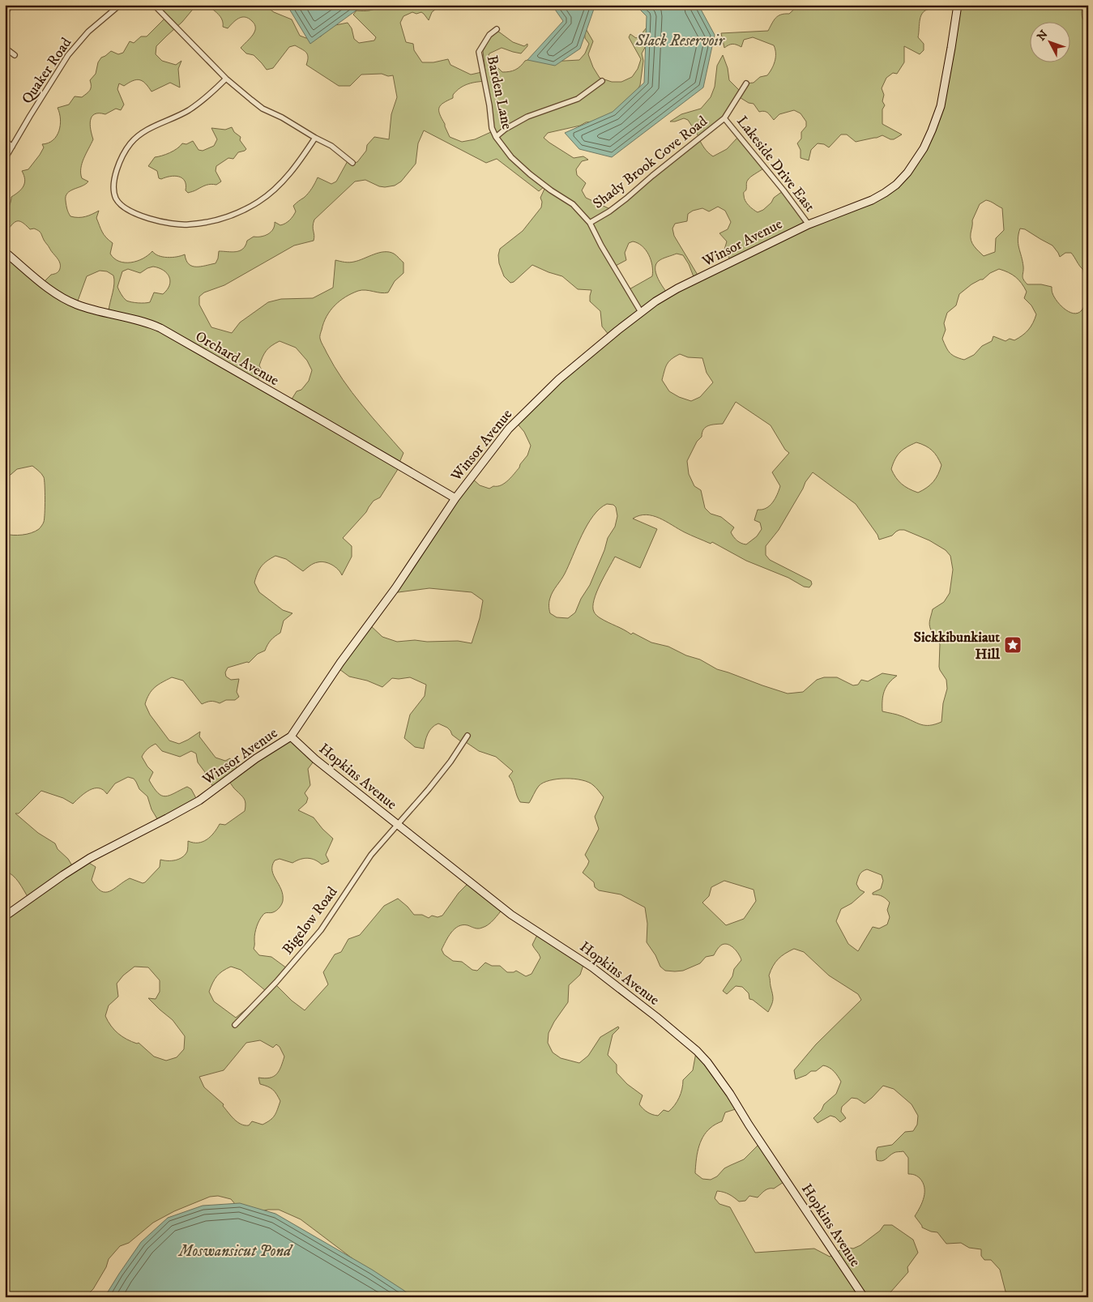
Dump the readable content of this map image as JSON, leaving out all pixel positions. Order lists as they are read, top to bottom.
{
  "streets": {
    "street": [
      "Quaker Road",
      "Barden Lane",
      "Shady Brook Cove Road",
      "Lakeside Drive East",
      "Winsor Avenue",
      "Orchard Avenue",
      "Hopkins Avenue",
      "Bigelow Road"
    ]
  },
  "crossings": [
    ["Barden Lane", "Shady Brook Cove Road"],
    ["Barden Lane", "Winsor Avenue"],
    ["Shady Brook Cove Road", "Lakeside Drive East"],
    ["Lakeside Drive East", "Winsor Avenue"],
    ["Winsor Avenue", "Orchard Avenue"],
    ["Winsor Avenue", "Hopkins Avenue"],
    ["Hopkins Avenue", "Bigelow Road"]
  ],
  "water": ["Slack Reservoir", "Moswansicut Pond"],
  "places": {
    "place": ["Sickkibunkiaut Hill"]
  },
  "north": "top left"
}
